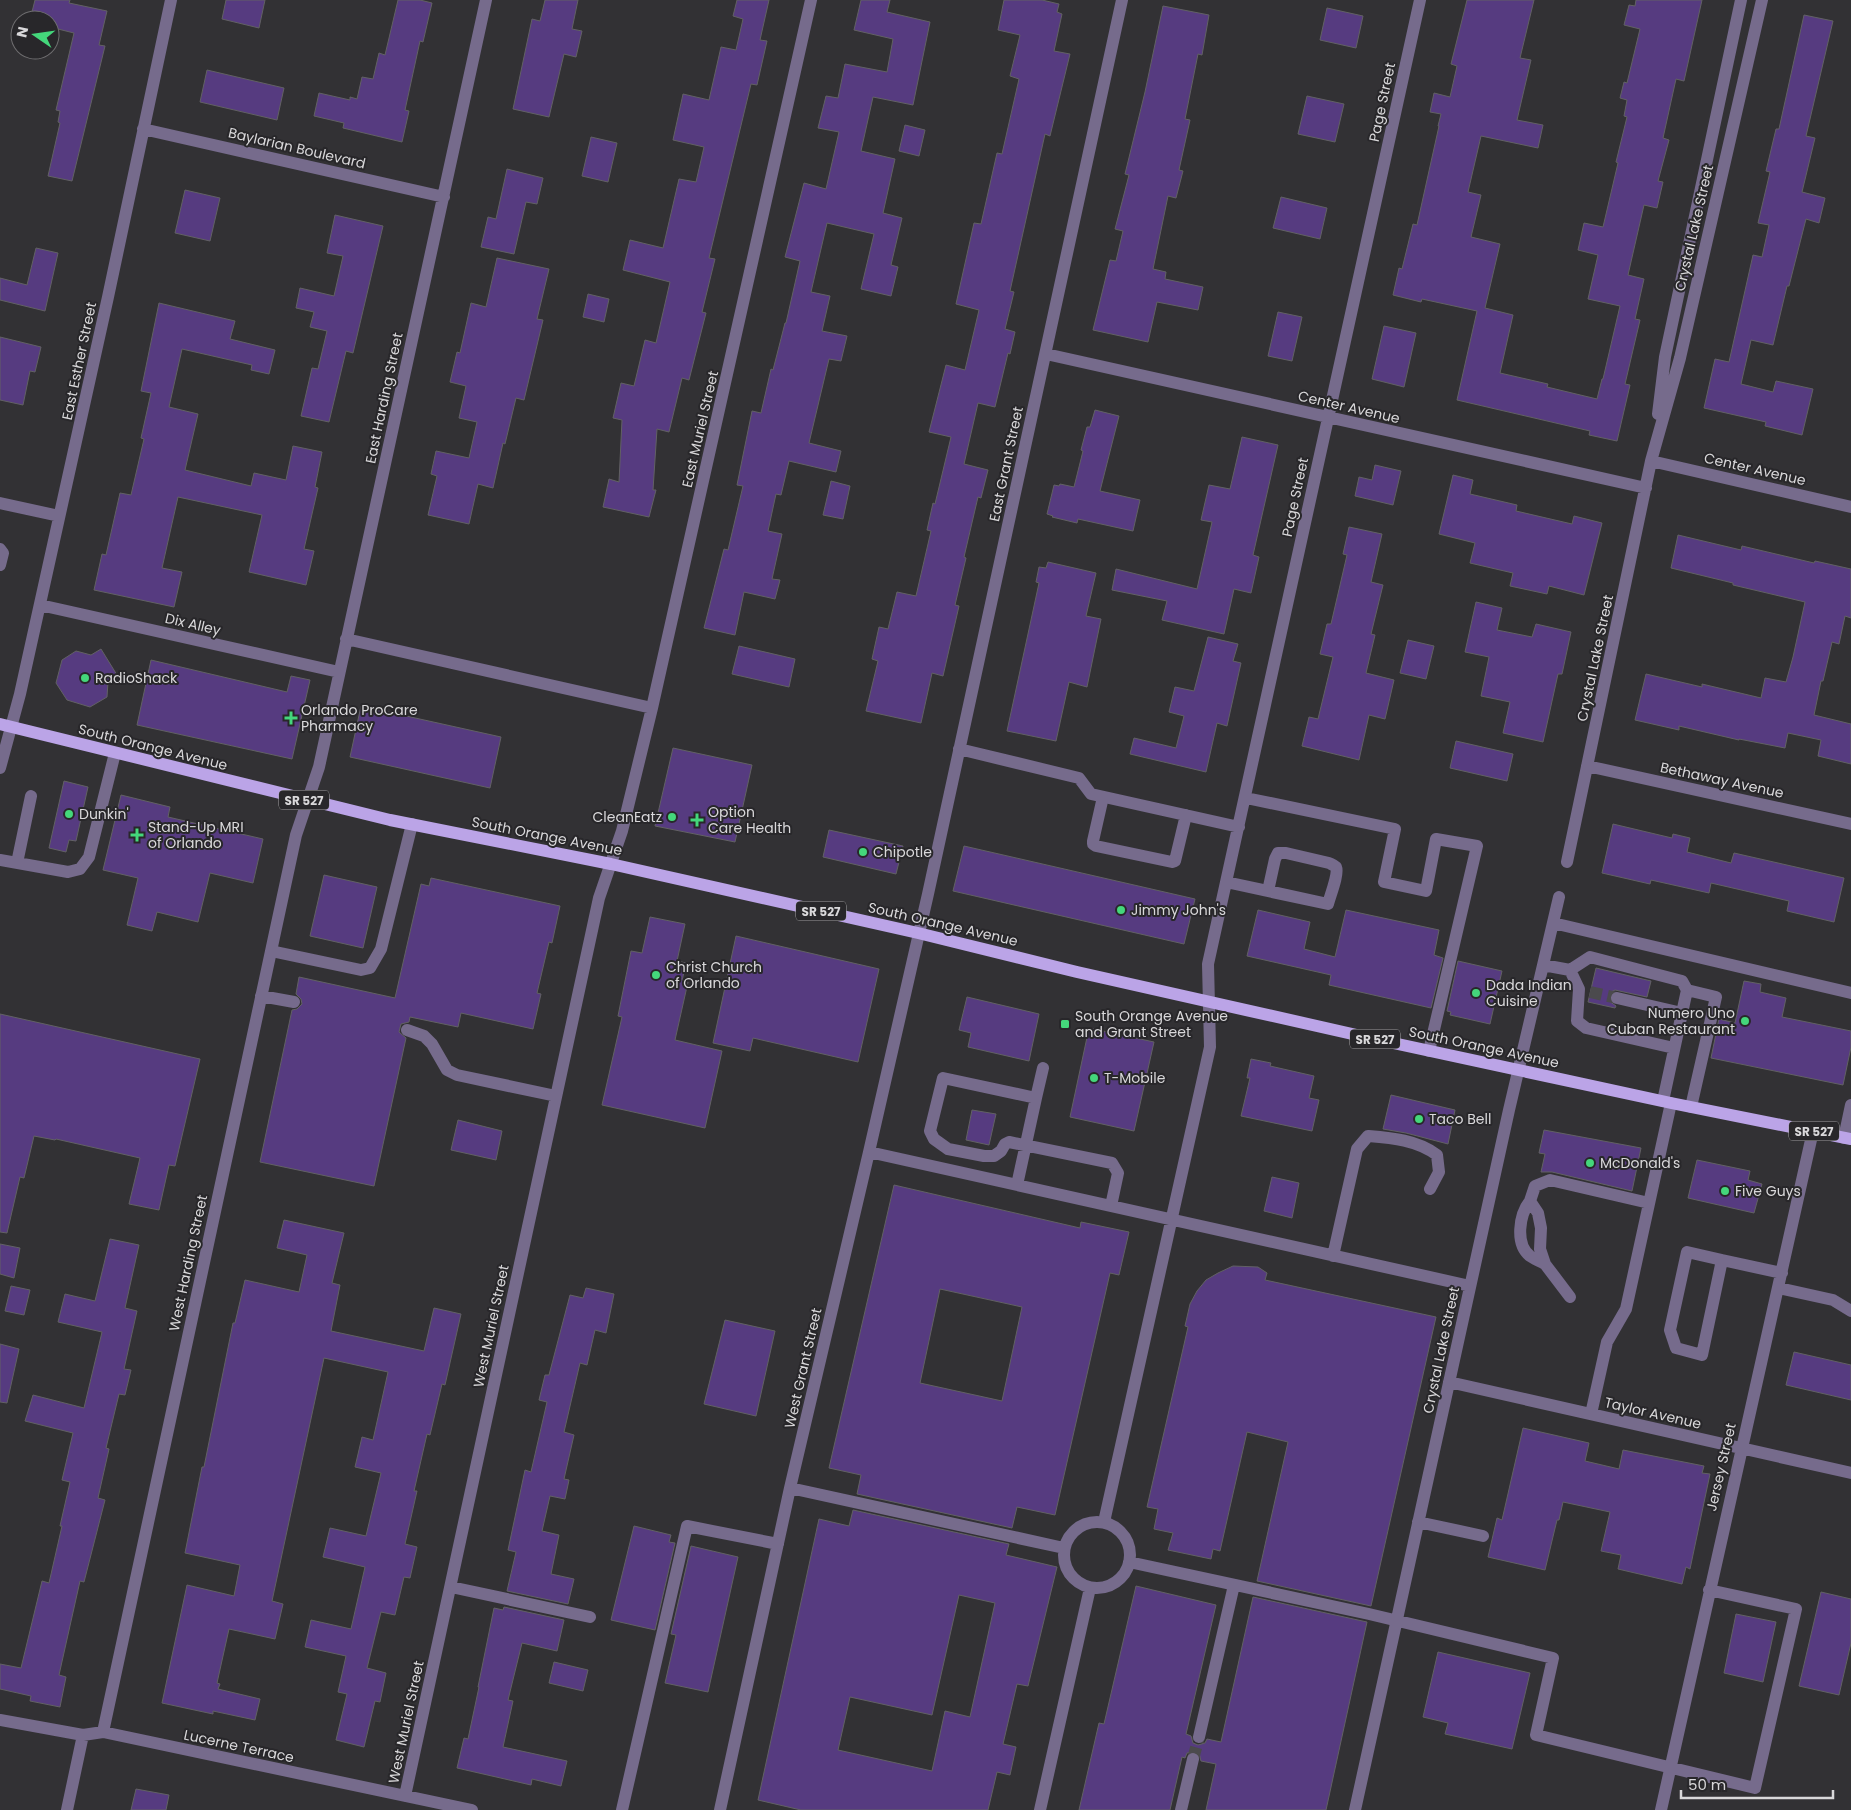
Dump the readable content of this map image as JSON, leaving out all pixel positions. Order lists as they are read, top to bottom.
{
  "streets": {
    "main road": ["South Orange Avenue", "SR 527"],
    "street": [
      "Page Street",
      "Baylarian Boulevard",
      "Crystal Lake Street",
      "East Esther Street",
      "East Harding Street",
      "Center Avenue",
      "East Muriel Street",
      "East Grant Street",
      "Dix Alley",
      "Bethaway Avenue",
      "West Harding Street",
      "West Muriel Street",
      "West Grant Street",
      "Taylor Avenue",
      "Jersey Street",
      "Lucerne Terrace"
    ]
  },
  "crossings": [
    ["Page Street", "Center Avenue"],
    ["Page Street", "South Orange Avenue"],
    ["Baylarian Boulevard", "East Esther Street"],
    ["Baylarian Boulevard", "East Harding Street"],
    ["Crystal Lake Street", "Center Avenue"],
    ["Crystal Lake Street", "South Orange Avenue"],
    ["Crystal Lake Street", "Bethaway Avenue"],
    ["Crystal Lake Street", "Taylor Avenue"],
    ["East Esther Street", "Dix Alley"],
    ["East Esther Street", "South Orange Avenue"],
    ["East Harding Street", "Dix Alley"],
    ["East Harding Street", "South Orange Avenue"],
    ["East Harding Street", "West Harding Street"],
    ["Center Avenue", "East Grant Street"],
    ["East Muriel Street", "South Orange Avenue"],
    ["East Muriel Street", "West Muriel Street"],
    ["East Grant Street", "South Orange Avenue"],
    ["East Grant Street", "West Grant Street"],
    ["South Orange Avenue", "West Harding Street"],
    ["South Orange Avenue", "West Muriel Street"],
    ["South Orange Avenue", "West Grant Street"],
    ["South Orange Avenue", "Jersey Street"],
    ["West Harding Street", "Lucerne Terrace"],
    ["West Muriel Street", "Lucerne Terrace"],
    ["Taylor Avenue", "Jersey Street"]
  ],
  "places": {
    "other": [
      "RadioShack",
      "Dunkin'",
      "CleanEatz",
      "Chipotle",
      "Jimmy John's",
      "Christ Church of Orlando",
      "Dada Indian Cuisine",
      "Numero Uno Cuban Restaurant",
      "T-Mobile",
      "Taco Bell",
      "McDonald's",
      "Five Guys"
    ],
    "health": ["Orlando ProCare Pharmacy", "Option Care Health", "Stand-Up MRI of Orlando"],
    "transit": ["South Orange Avenue and Grant Street"]
  },
  "scale_bar": "50 m",
  "north": "left"
}
